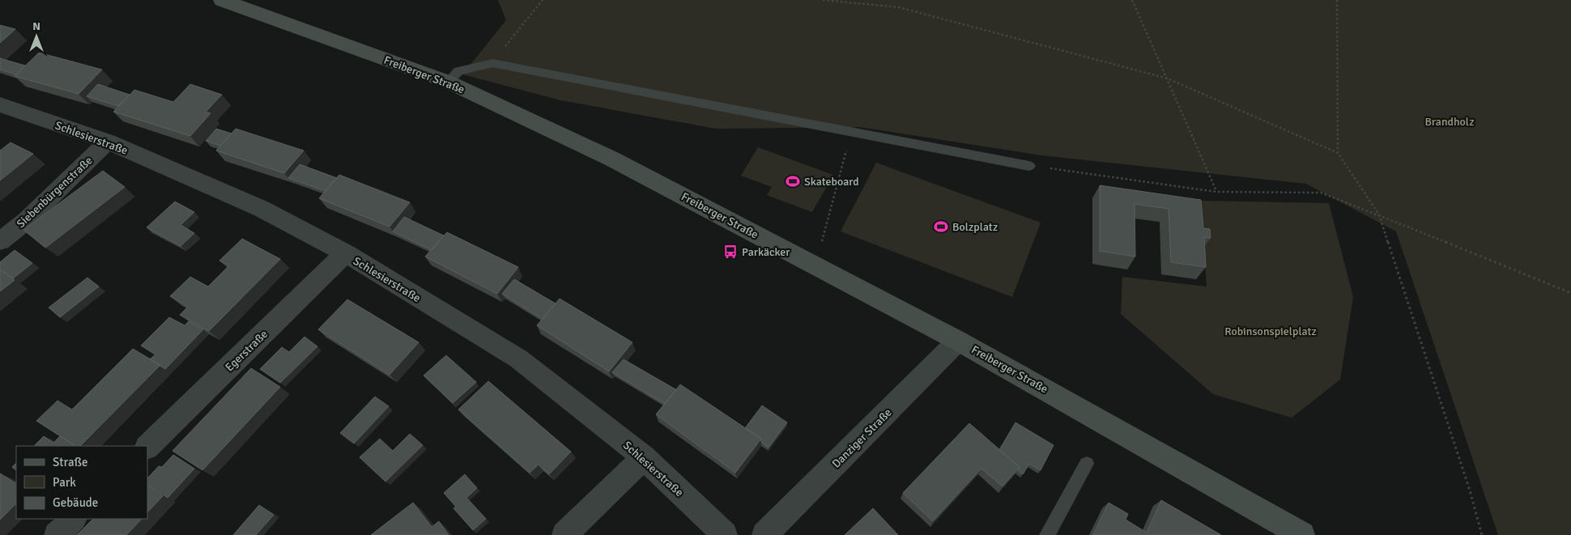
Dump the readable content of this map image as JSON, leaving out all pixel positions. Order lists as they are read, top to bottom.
{
  "streets": {
    "main road": ["Freiberger Straße"],
    "street": [
      "Schlesierstraße",
      "Siebenbürgenstraße",
      "Egerstraße",
      "Danziger Straße"
    ]
  },
  "crossings": [
    ["Freiberger Straße", "Danziger Straße"],
    ["Schlesierstraße", "Siebenbürgenstraße"],
    ["Schlesierstraße", "Egerstraße"]
  ],
  "parks": ["Brandholz", "Robinsonspielplatz"],
  "places": {
    "sports": ["Skateboard", "Bolzplatz"],
    "bus stop": ["Parkäcker"]
  },
  "legend": ["Straße", "Park", "Gebäude"],
  "north": "top"
}
